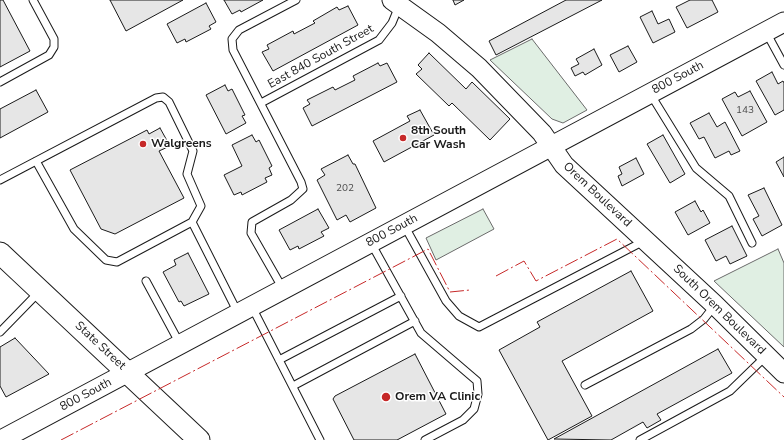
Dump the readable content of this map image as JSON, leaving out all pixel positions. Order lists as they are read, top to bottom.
{
  "streets": {
    "main road": [
      "800 South",
      "Orem Boulevard",
      "South Orem Boulevard",
      "State Street"
    ],
    "lane": ["East 840 South Street"]
  },
  "crossings": [
    ["East 840 South Street", "Orem Boulevard"],
    ["800 South", "Orem Boulevard"],
    ["800 South", "State Street"],
    ["Orem Boulevard", "South Orem Boulevard"]
  ],
  "places": ["8th South Car Wash", "Walgreens", "Orem VA Clinic"],
  "house_numbers": ["143", "202"]
}
